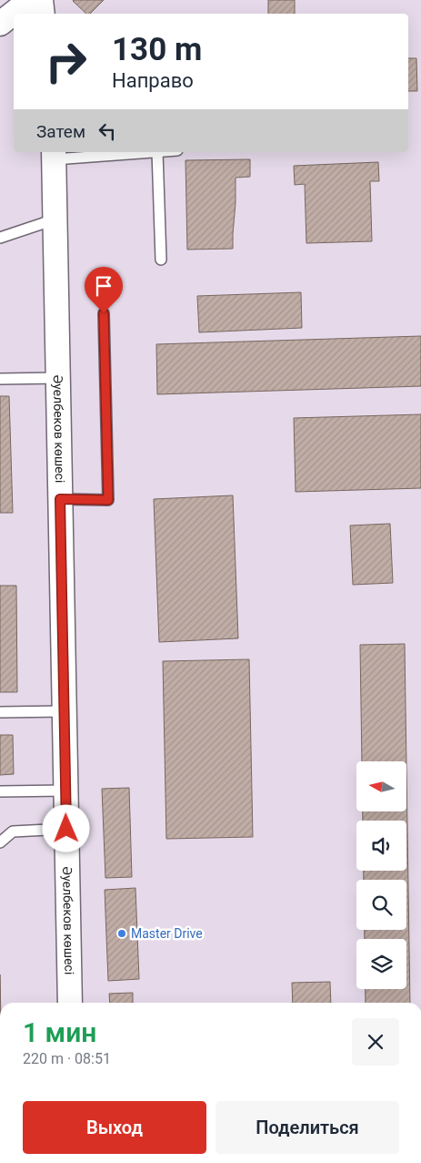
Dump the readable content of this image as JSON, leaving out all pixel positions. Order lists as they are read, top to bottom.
{
  "streets": {
    "street": ["Әуелбеков көшесі"]
  },
  "places": ["Master Drive"],
  "north": "left",
  "page": {
    "turn": ["130 m", "Направо"],
    "then": "Затем",
    "heading": ["1 мин", "220 m · 08:51"],
    "buttons": ["Выход", "Поделиться"]
  }
}
